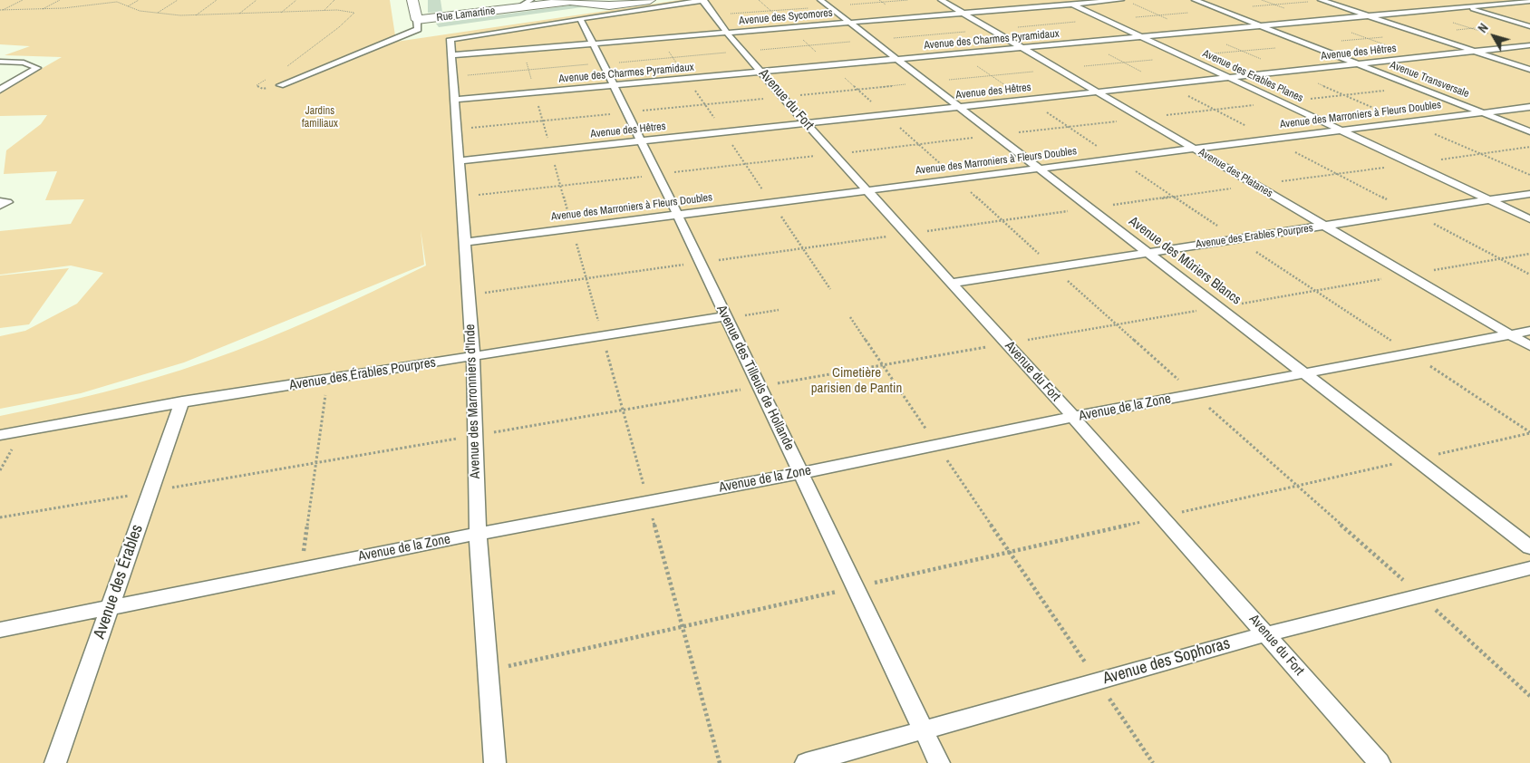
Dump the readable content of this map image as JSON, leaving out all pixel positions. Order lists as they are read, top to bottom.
{
  "streets": {
    "street": ["Rue Lamartine"],
    "lane": [
      "Avenue des Sycomores",
      "Avenue des Charmes Pyramidaux",
      "Avenue des Hêtres",
      "Avenue des Erables Planes",
      "Avenue Transversale",
      "Avenue du Fort",
      "Avenue des Marroniers à Fleurs Doubles",
      "Avenue des Platanes",
      "Avenue des Erables Pourpres",
      "Avenue des Mûriers Blancs",
      "Avenue des Érables Pourpres",
      "Avenue des Tilleuls de Hollande",
      "Avenue des Marronniers d'Inde",
      "Avenue de la Zone",
      "Avenue des Érables",
      "Avenue des Sophoras"
    ]
  },
  "crossings": [
    ["Avenue des Sycomores", "Avenue des Erables Planes"],
    ["Avenue des Sycomores", "Avenue du Fort"],
    ["Avenue des Sycomores", "Avenue des Platanes"],
    ["Avenue des Sycomores", "Avenue des Mûriers Blancs"],
    ["Avenue des Sycomores", "Avenue des Tilleuls de Hollande"],
    ["Avenue des Sycomores", "Avenue des Marronniers d'Inde"],
    ["Avenue des Charmes Pyramidaux", "Avenue des Erables Planes"],
    ["Avenue des Charmes Pyramidaux", "Avenue Transversale"],
    ["Avenue des Charmes Pyramidaux", "Avenue du Fort"],
    ["Avenue des Charmes Pyramidaux", "Avenue des Platanes"],
    ["Avenue des Charmes Pyramidaux", "Avenue des Mûriers Blancs"],
    ["Avenue des Charmes Pyramidaux", "Avenue des Tilleuls de Hollande"],
    ["Avenue des Charmes Pyramidaux", "Avenue des Marronniers d'Inde"],
    ["Avenue des Hêtres", "Avenue des Erables Planes"],
    ["Avenue des Hêtres", "Avenue Transversale"],
    ["Avenue des Hêtres", "Avenue du Fort"],
    ["Avenue des Hêtres", "Avenue des Platanes"],
    ["Avenue des Hêtres", "Avenue des Mûriers Blancs"],
    ["Avenue des Hêtres", "Avenue des Tilleuls de Hollande"],
    ["Avenue des Hêtres", "Avenue des Marronniers d'Inde"],
    ["Avenue des Erables Planes", "Avenue des Marroniers à Fleurs Doubles"],
    ["Avenue des Erables Planes", "Avenue des Erables Pourpres"],
    ["Avenue Transversale", "Avenue des Marroniers à Fleurs Doubles"],
    ["Avenue du Fort", "Avenue des Marroniers à Fleurs Doubles"],
    ["Avenue du Fort", "Avenue des Erables Pourpres"],
    ["Avenue du Fort", "Avenue de la Zone"],
    ["Avenue du Fort", "Avenue des Sophoras"],
    ["Avenue des Marroniers à Fleurs Doubles", "Avenue des Platanes"],
    ["Avenue des Marroniers à Fleurs Doubles", "Avenue des Mûriers Blancs"],
    ["Avenue des Marroniers à Fleurs Doubles", "Avenue des Tilleuls de Hollande"],
    ["Avenue des Marroniers à Fleurs Doubles", "Avenue des Marronniers d'Inde"],
    ["Avenue des Platanes", "Avenue des Erables Pourpres"],
    ["Avenue des Platanes", "Avenue de la Zone"],
    ["Avenue des Erables Pourpres", "Avenue des Mûriers Blancs"],
    ["Avenue des Mûriers Blancs", "Avenue de la Zone"],
    ["Avenue des Érables Pourpres", "Avenue des Tilleuls de Hollande"],
    ["Avenue des Érables Pourpres", "Avenue des Marronniers d'Inde"],
    ["Avenue des Érables Pourpres", "Avenue des Érables"],
    ["Avenue des Tilleuls de Hollande", "Avenue des Marronniers d'Inde"],
    ["Avenue des Tilleuls de Hollande", "Avenue de la Zone"],
    ["Avenue des Tilleuls de Hollande", "Avenue des Sophoras"],
    ["Avenue des Marronniers d'Inde", "Avenue de la Zone"],
    ["Avenue de la Zone", "Avenue des Érables"]
  ],
  "parks": ["Jardins familiaux", "Cimetière parisien de Pantin"],
  "north": "top left"
}
